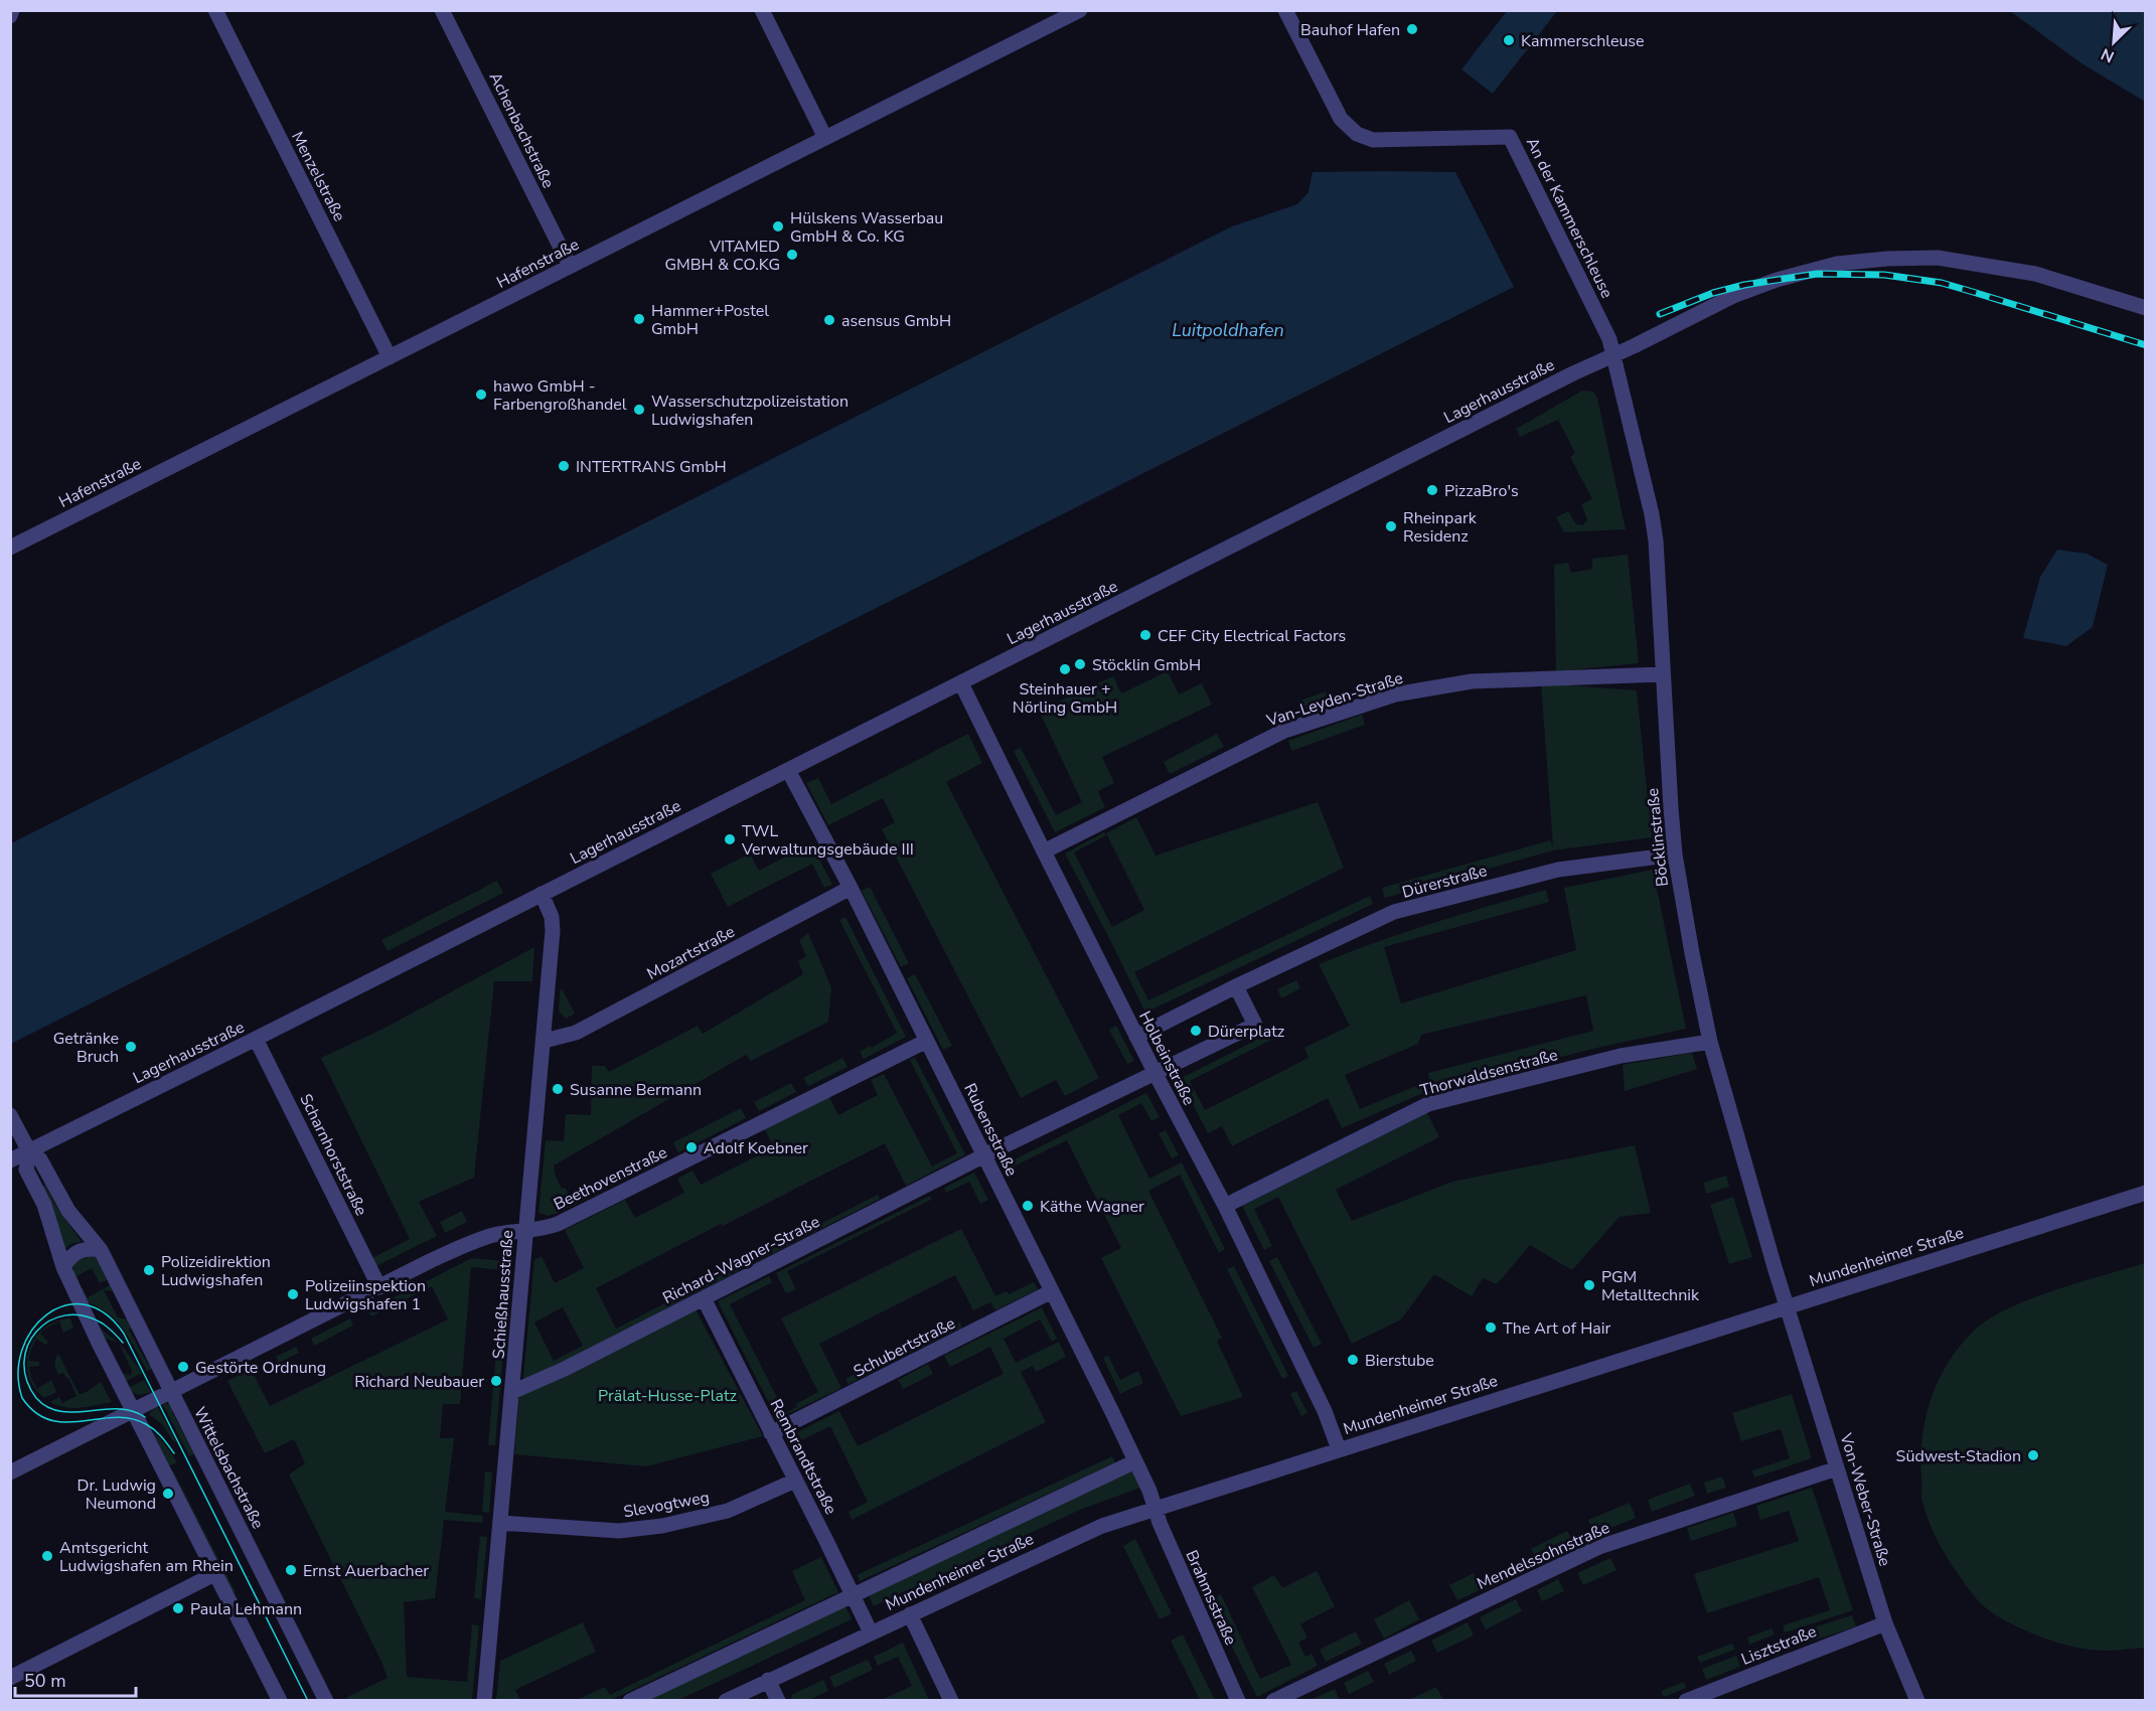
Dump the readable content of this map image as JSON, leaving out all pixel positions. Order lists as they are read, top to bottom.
{
  "streets": {
    "street": [
      "Achenbachstraße",
      "Menzelstraße",
      "An der Kammerschleuse",
      "Hafenstraße",
      "Lagerhausstraße",
      "Van-Leyden-Straße",
      "Böcklinstraße",
      "Dürerstraße",
      "Mozartstraße",
      "Holbeinstraße",
      "Thorwaldsenstraße",
      "Rubensstraße",
      "Scharnhorststraße",
      "Beethovenstraße",
      "Mundenheimer Straße",
      "Richard-Wagner-Straße",
      "Schießhausstraße",
      "Schubertstraße",
      "Rembrandtstraße",
      "Wittelsbachstraße",
      "Von-Weber-Straße",
      "Slevogtweg",
      "Mendelssohnstraße",
      "Brahmsstraße",
      "Lisztstraße"
    ]
  },
  "crossings": [
    ["Achenbachstraße", "Hafenstraße"],
    ["Menzelstraße", "Hafenstraße"],
    ["An der Kammerschleuse", "Lagerhausstraße"],
    ["An der Kammerschleuse", "Böcklinstraße"],
    ["Lagerhausstraße", "Böcklinstraße"],
    ["Lagerhausstraße", "Holbeinstraße"],
    ["Lagerhausstraße", "Rubensstraße"],
    ["Lagerhausstraße", "Scharnhorststraße"],
    ["Lagerhausstraße", "Schießhausstraße"],
    ["Lagerhausstraße", "Wittelsbachstraße"],
    ["Van-Leyden-Straße", "Böcklinstraße"],
    ["Van-Leyden-Straße", "Holbeinstraße"],
    ["Böcklinstraße", "Dürerstraße"],
    ["Böcklinstraße", "Thorwaldsenstraße"],
    ["Böcklinstraße", "Mundenheimer Straße"],
    ["Böcklinstraße", "Von-Weber-Straße"],
    ["Dürerstraße", "Holbeinstraße"],
    ["Mozartstraße", "Rubensstraße"],
    ["Mozartstraße", "Schießhausstraße"],
    ["Holbeinstraße", "Thorwaldsenstraße"],
    ["Holbeinstraße", "Mundenheimer Straße"],
    ["Rubensstraße", "Beethovenstraße"],
    ["Rubensstraße", "Mundenheimer Straße"],
    ["Rubensstraße", "Richard-Wagner-Straße"],
    ["Rubensstraße", "Schubertstraße"],
    ["Rubensstraße", "Brahmsstraße"],
    ["Scharnhorststraße", "Beethovenstraße"],
    ["Beethovenstraße", "Schießhausstraße"],
    ["Beethovenstraße", "Wittelsbachstraße"],
    ["Mundenheimer Straße", "Rembrandtstraße"],
    ["Mundenheimer Straße", "Von-Weber-Straße"],
    ["Mundenheimer Straße", "Brahmsstraße"],
    ["Richard-Wagner-Straße", "Schießhausstraße"],
    ["Richard-Wagner-Straße", "Rembrandtstraße"],
    ["Schießhausstraße", "Slevogtweg"],
    ["Schubertstraße", "Rembrandtstraße"],
    ["Rembrandtstraße", "Slevogtweg"],
    ["Von-Weber-Straße", "Mendelssohnstraße"],
    ["Von-Weber-Straße", "Lisztstraße"]
  ],
  "water": ["Luitpoldhafen"],
  "parks": ["Prälat-Husse-Platz"],
  "places": [
    "Bauhof Hafen",
    "Kammerschleuse",
    "Hülskens Wasserbau GmbH & Co. KG",
    "VITAMED GMBH & CO.KG",
    "Hammer+Postel GmbH",
    "asensus GmbH",
    "hawo GmbH - Farbengroßhandel",
    "Wasserschutzpolizeistation Ludwigshafen",
    "INTERTRANS GmbH",
    "PizzaBro's",
    "Rheinpark Residenz",
    "CEF City Electrical Factors",
    "Stöcklin GmbH",
    "Steinhauer + Nörling GmbH",
    "TWL Verwaltungsgebäude III",
    "Dürerplatz",
    "Getränke Bruch",
    "Susanne Bermann",
    "Adolf Koebner",
    "Käthe Wagner",
    "Polizeidirektion Ludwigshafen",
    "PGM Metalltechnik",
    "Polizeiinspektion Ludwigshafen 1",
    "The Art of Hair",
    "Bierstube",
    "Gestörte Ordnung",
    "Richard Neubauer",
    "Südwest-Stadion",
    "Dr. Ludwig Neumond",
    "Amtsgericht Ludwigshafen am Rhein",
    "Ernst Auerbacher",
    "Paula Lehmann"
  ],
  "scale_bar": "50 m",
  "north": "bottom left"
}
